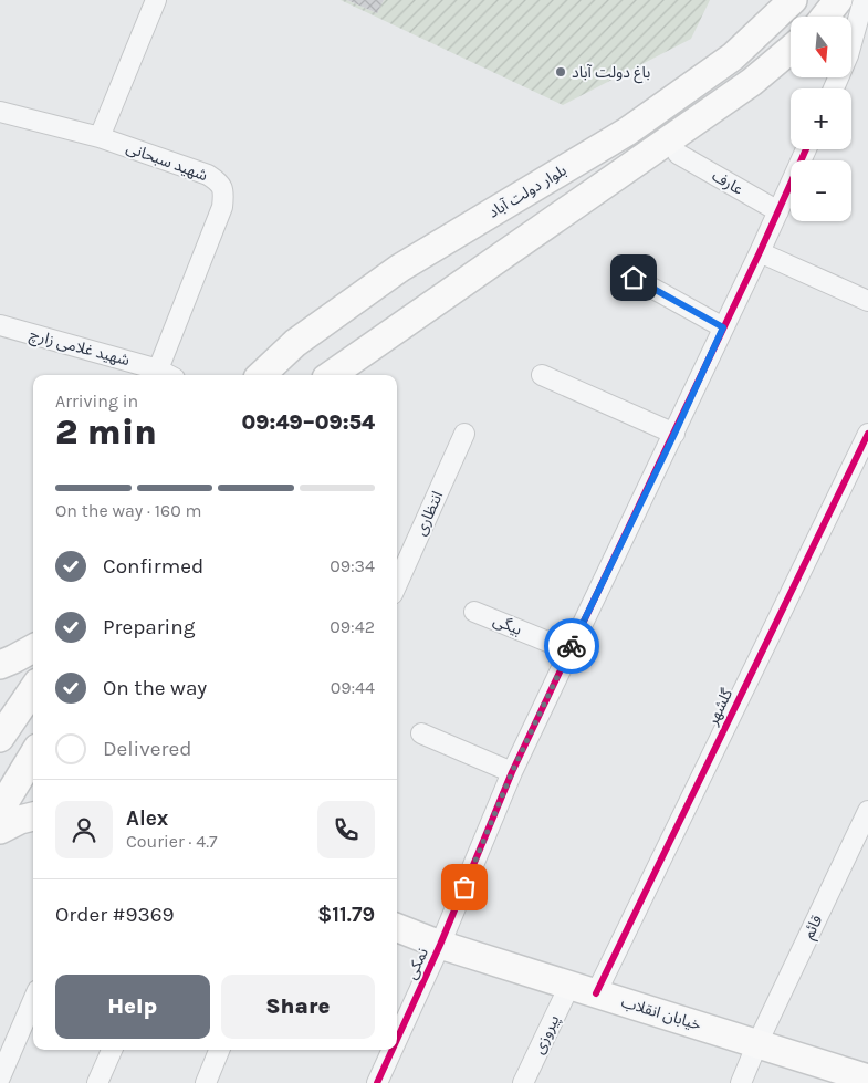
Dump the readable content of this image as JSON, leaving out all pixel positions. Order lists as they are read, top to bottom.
{
  "streets": {
    "main road": ["بلوار دولت آباد", "خیابان انقلاب"],
    "street": [
      "شهید سبحانی",
      "عارف",
      "شهید غلامی زارچ",
      "انتظاری",
      "بیگی",
      "گلشهر",
      "قائم",
      "نمکی",
      "پیروزی"
    ]
  },
  "crossings": [
    ["شهید سبحانی", "شهید غلامی زارچ"],
    ["عارف", "نمکی"],
    ["بیگی", "نمکی"],
    ["گلشهر", "خیابان انقلاب"],
    ["قائم", "خیابان انقلاب"],
    ["نمکی", "خیابان انقلاب"],
    ["خیابان انقلاب", "پیروزی"]
  ],
  "places": ["باغ دولت آباد"],
  "north": "bottom",
  "page": {
    "map_buttons": ["+", "−"],
    "heading": ["2 min", "Arriving in", "09:49–09:54"],
    "panel": [
      "Alex",
      "Courier · 4.7",
      "Order #9369",
      "$11.79"
    ],
    "bar": "On the way · 160 m",
    "list": [
      ["Confirmed", "09:34"],
      ["Preparing", "09:42"],
      ["On the way", "09:44"],
      "Delivered"
    ],
    "buttons": ["Help", "Share"]
  }
}
